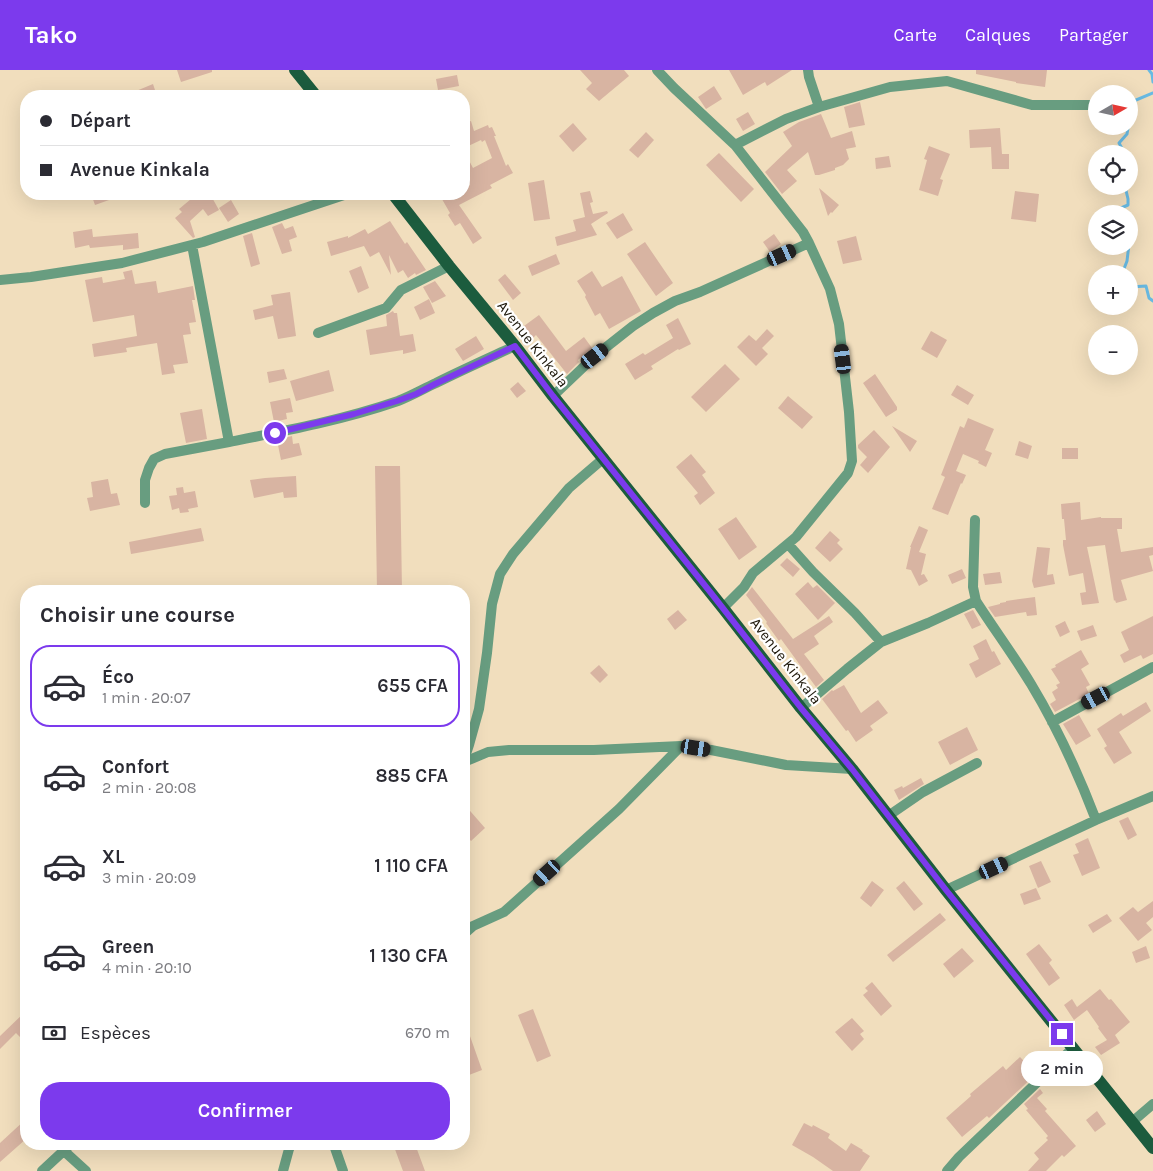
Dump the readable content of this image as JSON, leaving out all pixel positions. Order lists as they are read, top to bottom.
{
  "streets": {
    "main road": ["Avenue Kinkala"]
  },
  "north": "right",
  "page": {
    "header": "Tako",
    "nav": ["Carte", "Calques", "Partager"],
    "map_buttons": ["+", "−"],
    "banner": ["Départ", "Avenue Kinkala"],
    "heading": "Choisir une course",
    "list": [
      {
        "name": "Éco",
        "note": "1 min · 20:07",
        "value": "655 CFA"
      },
      {
        "name": "Confort",
        "note": "2 min · 20:08",
        "value": "885 CFA"
      },
      {
        "name": "XL",
        "note": "3 min · 20:09",
        "value": "1 110 CFA"
      },
      {
        "name": "Green",
        "note": "4 min · 20:10",
        "value": "1 130 CFA"
      }
    ],
    "pay": ["Espèces", "670 m"],
    "bubble": "2 min",
    "buttons": "Confirmer"
  }
}
